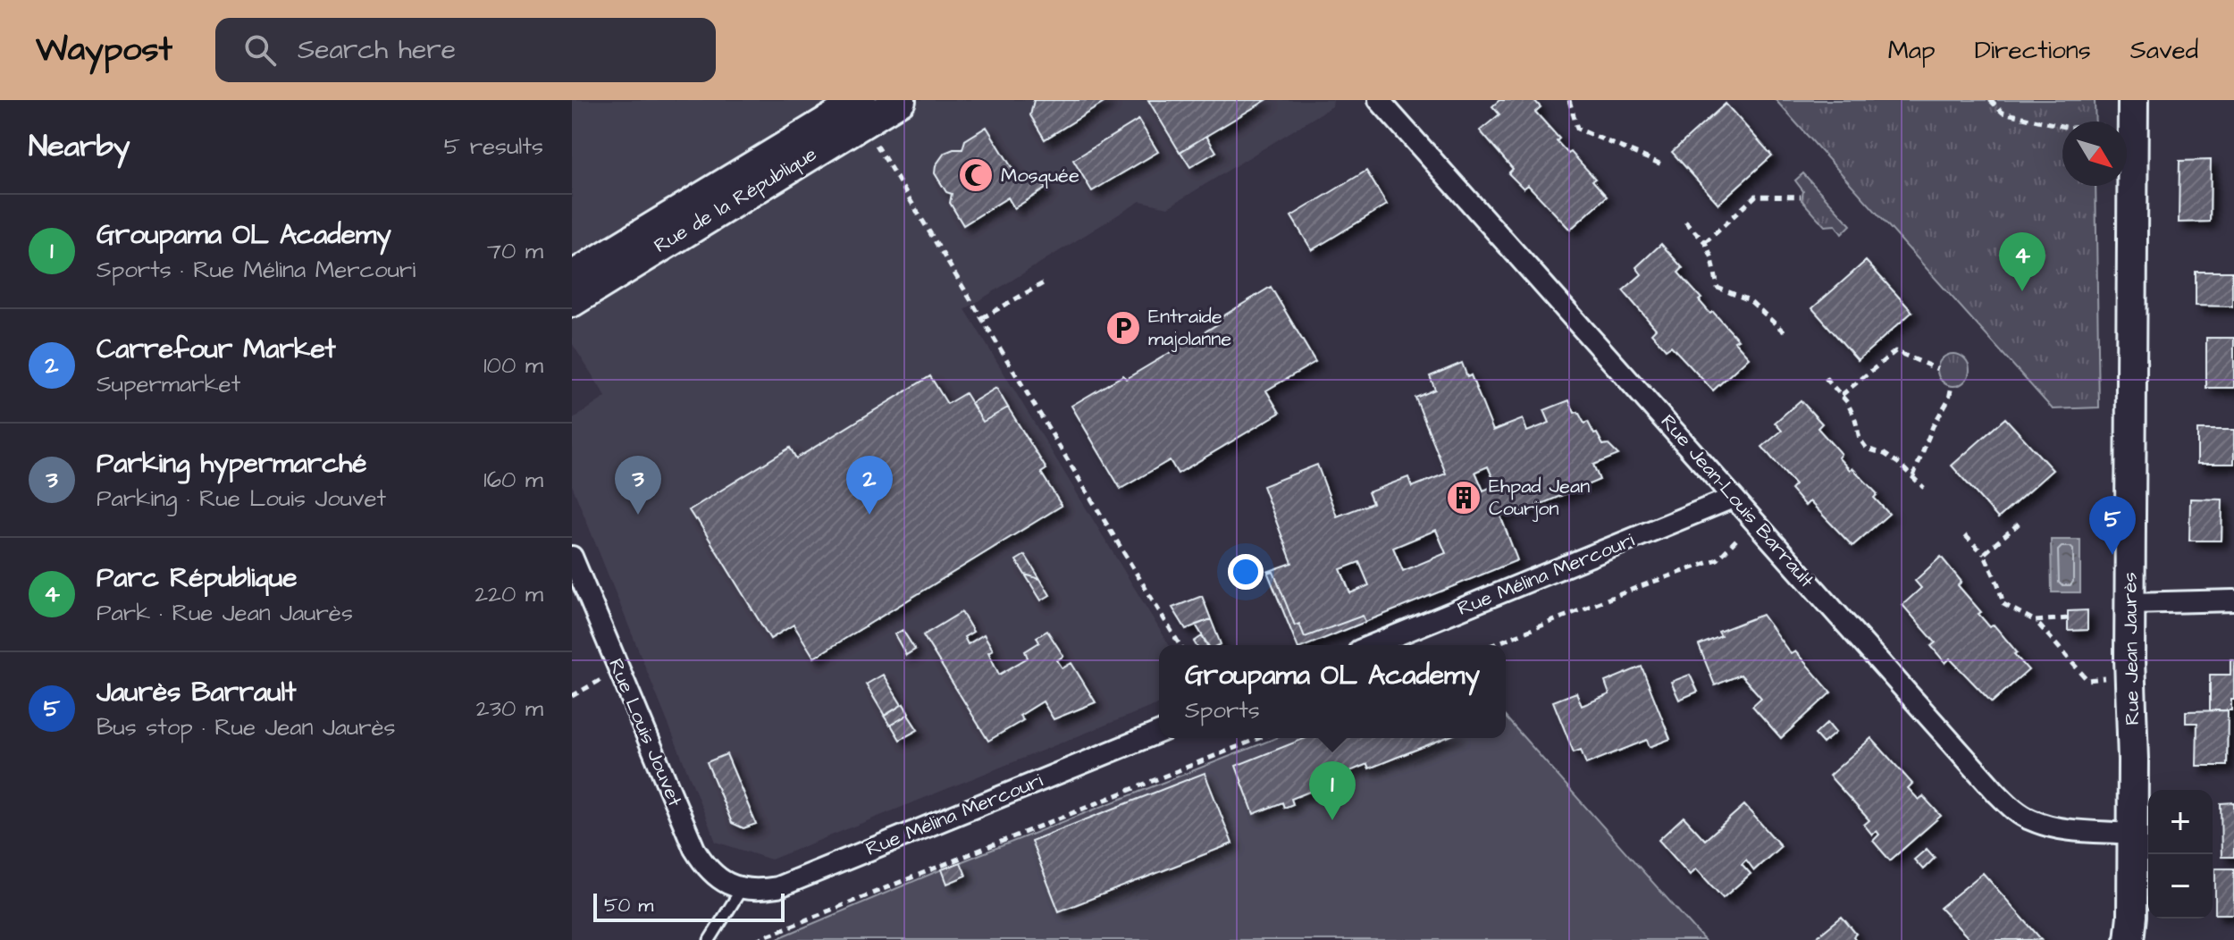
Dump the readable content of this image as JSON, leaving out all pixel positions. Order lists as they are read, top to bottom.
{
  "streets": {
    "main road": ["Rue de la République", "Rue Jean Jaurès"],
    "street": ["Rue Jean-Louis Barrault", "Rue Mélina Mercouri", "Rue Louis Jouvet"]
  },
  "crossings": [
    ["Rue Jean-Louis Barrault", "Rue Mélina Mercouri"],
    ["Rue Jean-Louis Barrault", "Rue Jean Jaurès"],
    ["Rue Mélina Mercouri", "Rue Louis Jouvet"]
  ],
  "places": {
    "mosque": ["Mosquée"],
    "parking": ["Entraide majolanne"],
    "building": ["Ehpad Jean Courjon"]
  },
  "scale_bar": "50 m",
  "north": "bottom right",
  "page": {
    "header": "Waypost",
    "search": "Search here",
    "nav": ["Map", "Directions", "Saved"],
    "heading": ["Nearby", "5 results"],
    "list": [
      {
        "mark": "1",
        "name": "Groupama OL Academy",
        "note": "Sports · Rue Mélina Mercouri",
        "value": "70 m"
      },
      {
        "mark": "2",
        "name": "Carrefour Market",
        "note": "Supermarket",
        "value": "100 m"
      },
      {
        "mark": "3",
        "name": "Parking hypermarché",
        "note": "Parking · Rue Louis Jouvet",
        "value": "160 m"
      },
      {
        "mark": "4",
        "name": "Parc République",
        "note": "Park · Rue Jean Jaurès",
        "value": "220 m"
      },
      {
        "mark": "5",
        "name": "Jaurès Barrault",
        "note": "Bus stop · Rue Jean Jaurès",
        "value": "230 m"
      }
    ],
    "pins": [
      "4",
      "2",
      "3",
      "5",
      "1"
    ],
    "popup": ["Groupama OL Academy", "Sports"],
    "map_buttons": ["+", "−"],
    "scale": "50 m"
  }
}
